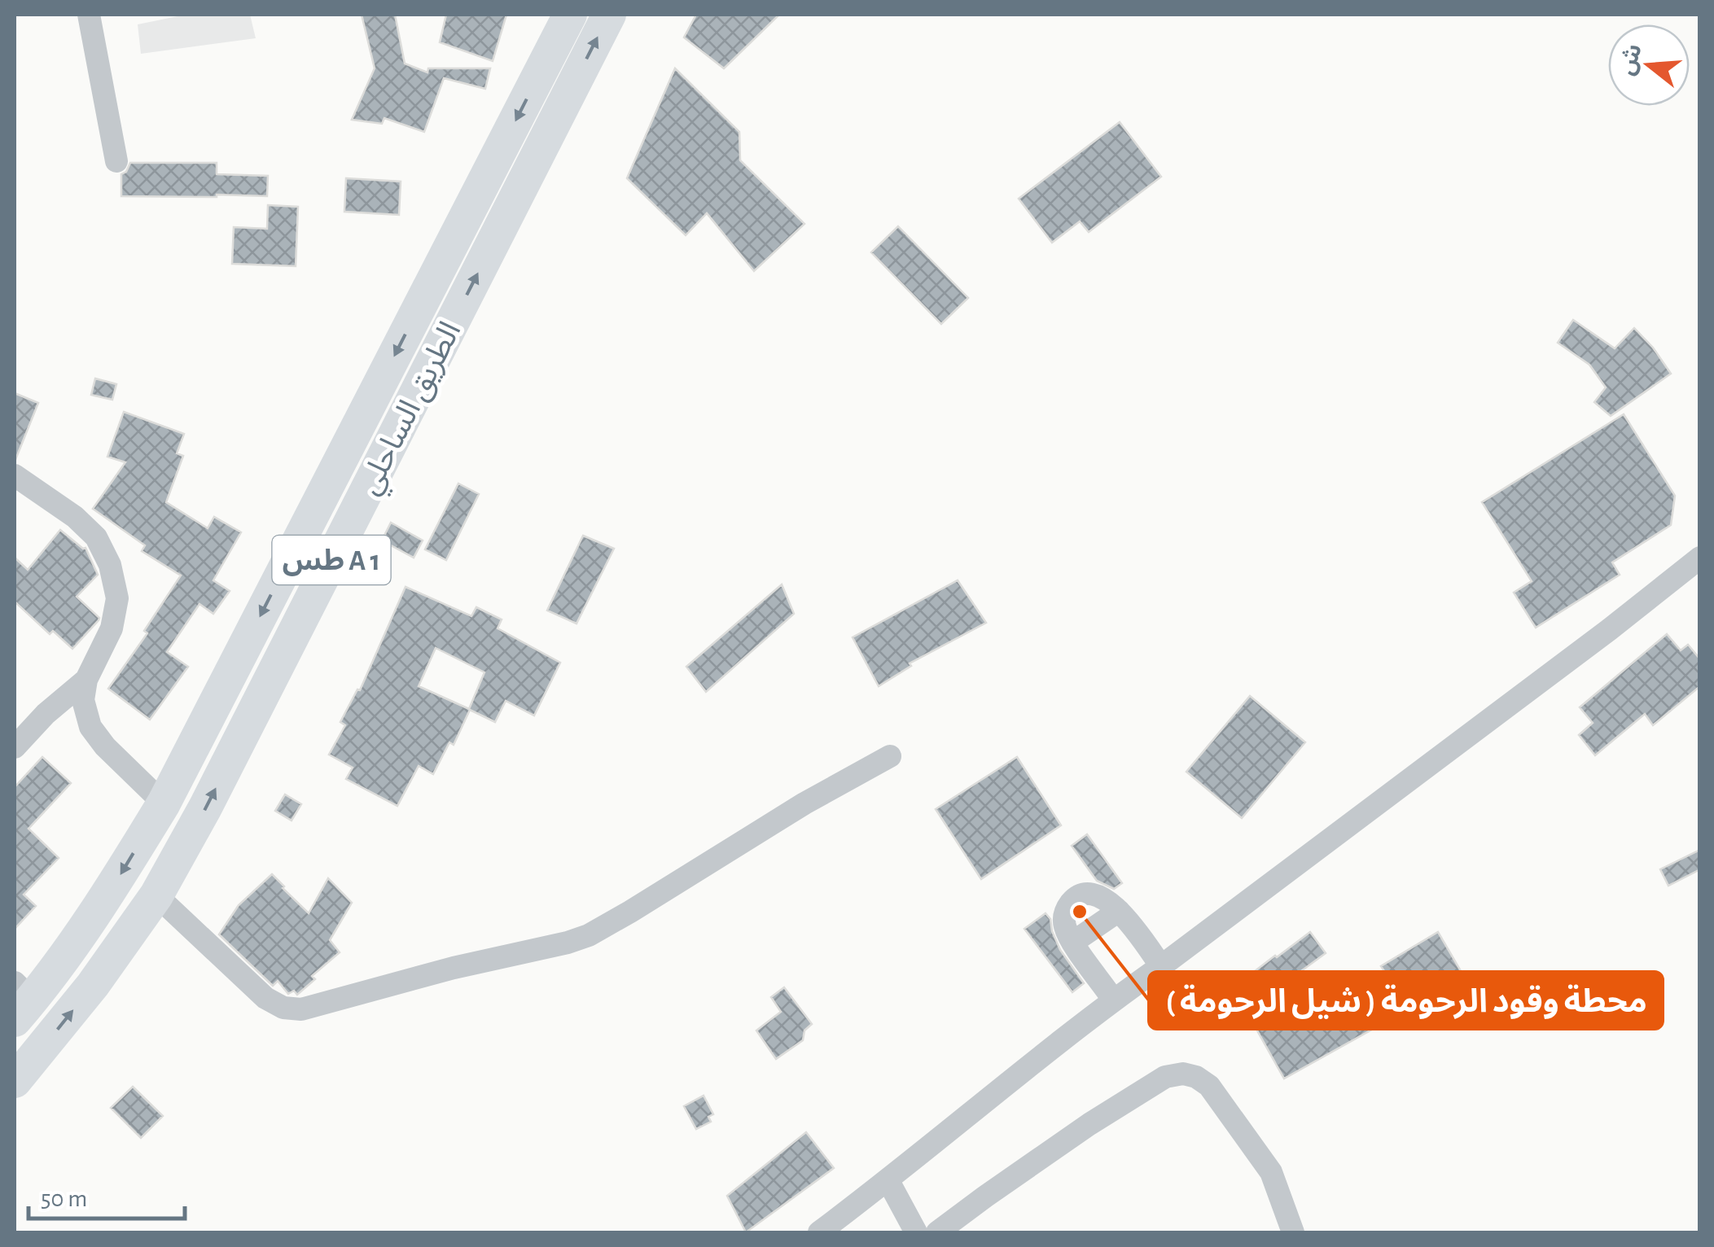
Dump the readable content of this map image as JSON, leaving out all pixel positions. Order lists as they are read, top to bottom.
{
  "streets": {
    "highway": ["الطريق الساحلي", "طس A 1"]
  },
  "places": ["( محطة وقود الرحومة ( شيل الرحومة"],
  "scale_bar": "50 m",
  "north": "left"
}
